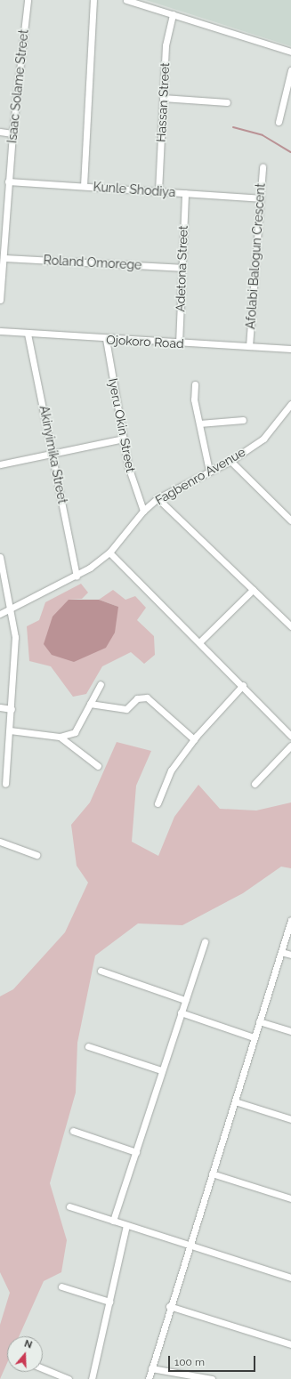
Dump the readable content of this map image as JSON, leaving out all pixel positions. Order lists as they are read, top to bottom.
{
  "streets": {
    "street": [
      "Isaac Solame Street",
      "Hassan Street",
      "Kunle Shodiya",
      "Afolabi Balogun Crescent",
      "Roland Omorege",
      "Adetona Street",
      "Ojokoro Road",
      "Iyeru Okin Street",
      "Akinyimika Street",
      "Fagbenro Avenue"
    ]
  },
  "crossings": [
    ["Isaac Solame Street", "Kunle Shodiya"],
    ["Isaac Solame Street", "Roland Omorege"],
    ["Hassan Street", "Kunle Shodiya"],
    ["Kunle Shodiya", "Afolabi Balogun Crescent"],
    ["Kunle Shodiya", "Adetona Street"],
    ["Afolabi Balogun Crescent", "Ojokoro Road"],
    ["Roland Omorege", "Adetona Street"],
    ["Adetona Street", "Ojokoro Road"],
    ["Ojokoro Road", "Iyeru Okin Street"],
    ["Ojokoro Road", "Akinyimika Street"],
    ["Iyeru Okin Street", "Fagbenro Avenue"],
    ["Akinyimika Street", "Fagbenro Avenue"]
  ],
  "scale_bar": "100 m",
  "north": "top"
}
